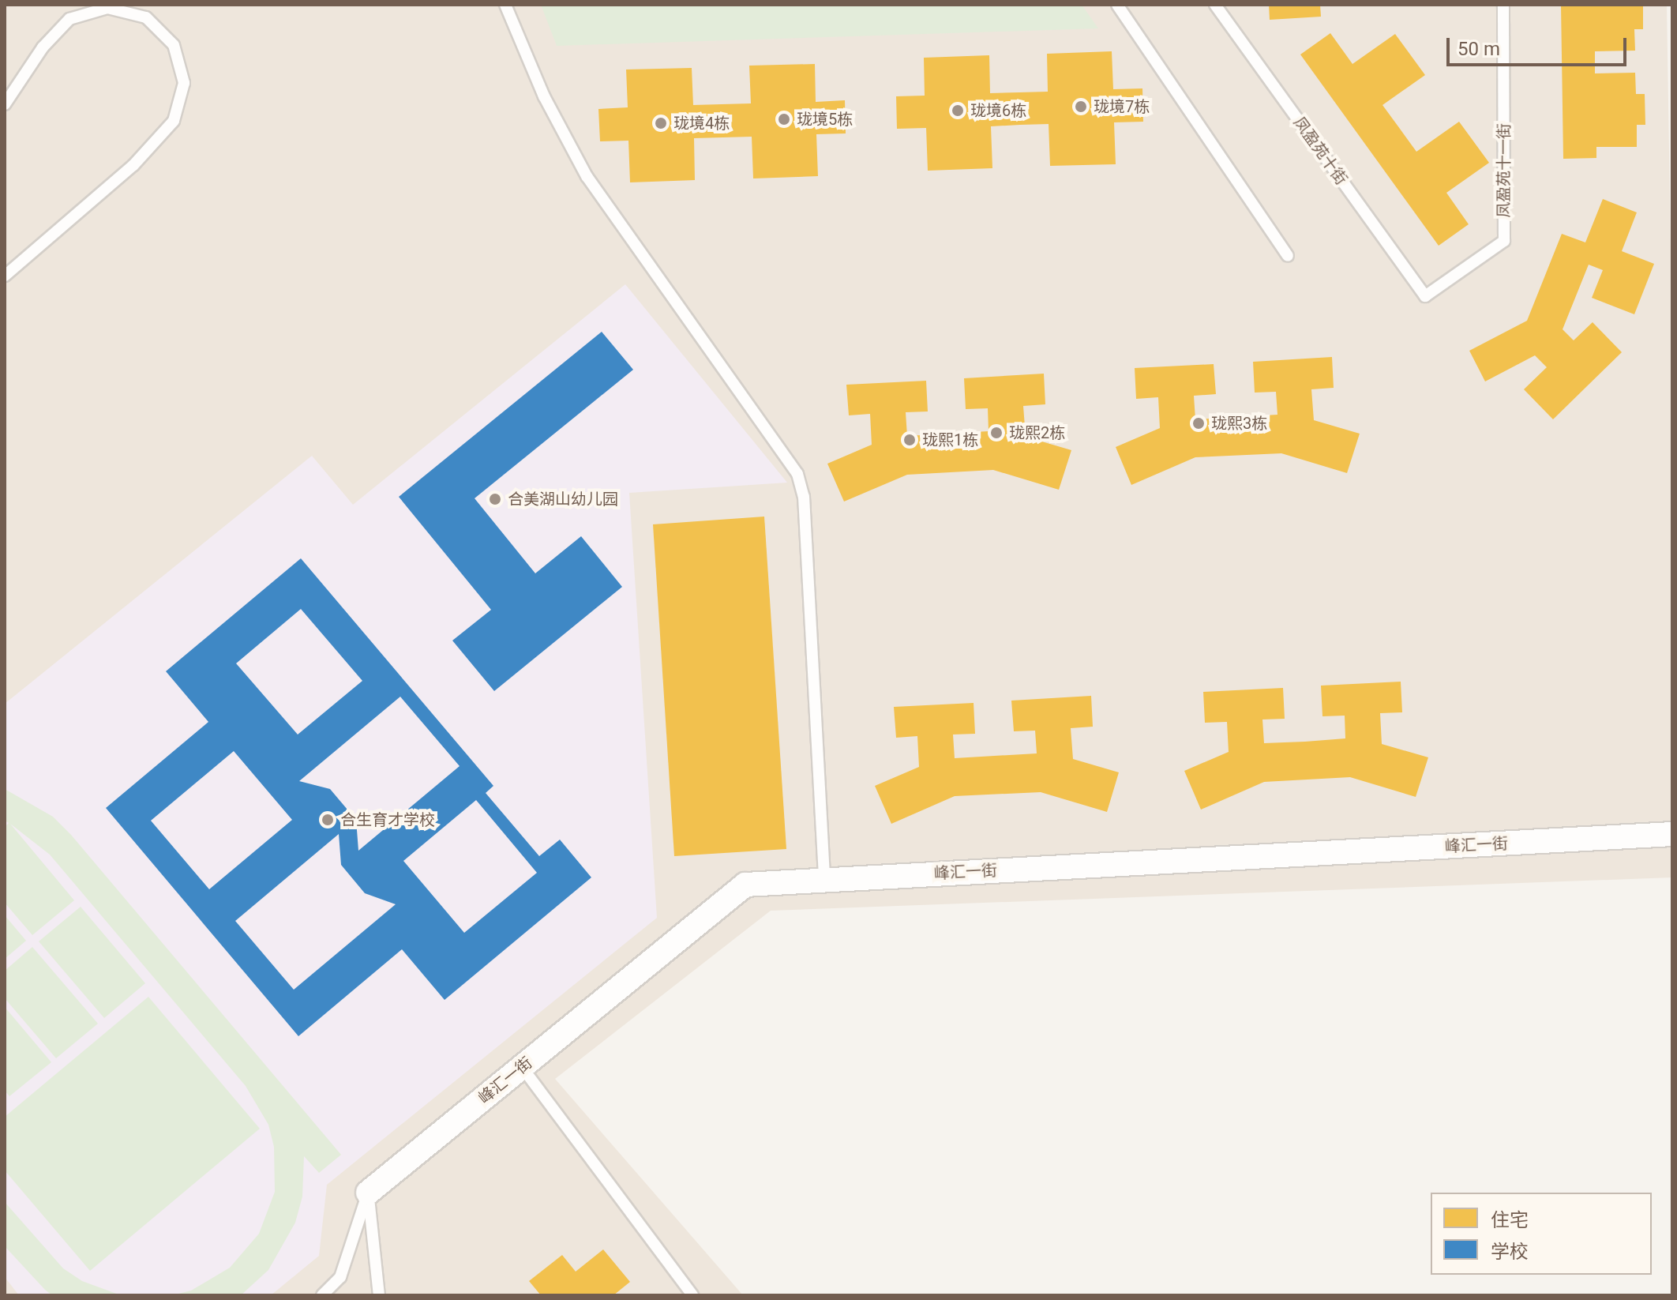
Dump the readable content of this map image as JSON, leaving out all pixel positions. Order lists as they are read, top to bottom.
{
  "streets": {
    "street": ["峰汇一街"],
    "lane": ["凤盈苑十街", "凤盈苑十一街"]
  },
  "crossings": [
    ["凤盈苑十街", "凤盈苑十一街"]
  ],
  "places": [
    "珑境7栋",
    "珑境6栋",
    "珑境5栋",
    "珑境4栋",
    "珑熙3栋",
    "珑熙2栋",
    "珑熙1栋",
    "合美湖山幼儿园",
    "合生育才学校"
  ],
  "legend": ["住宅", "学校"],
  "scale_bar": "50 m"
}
